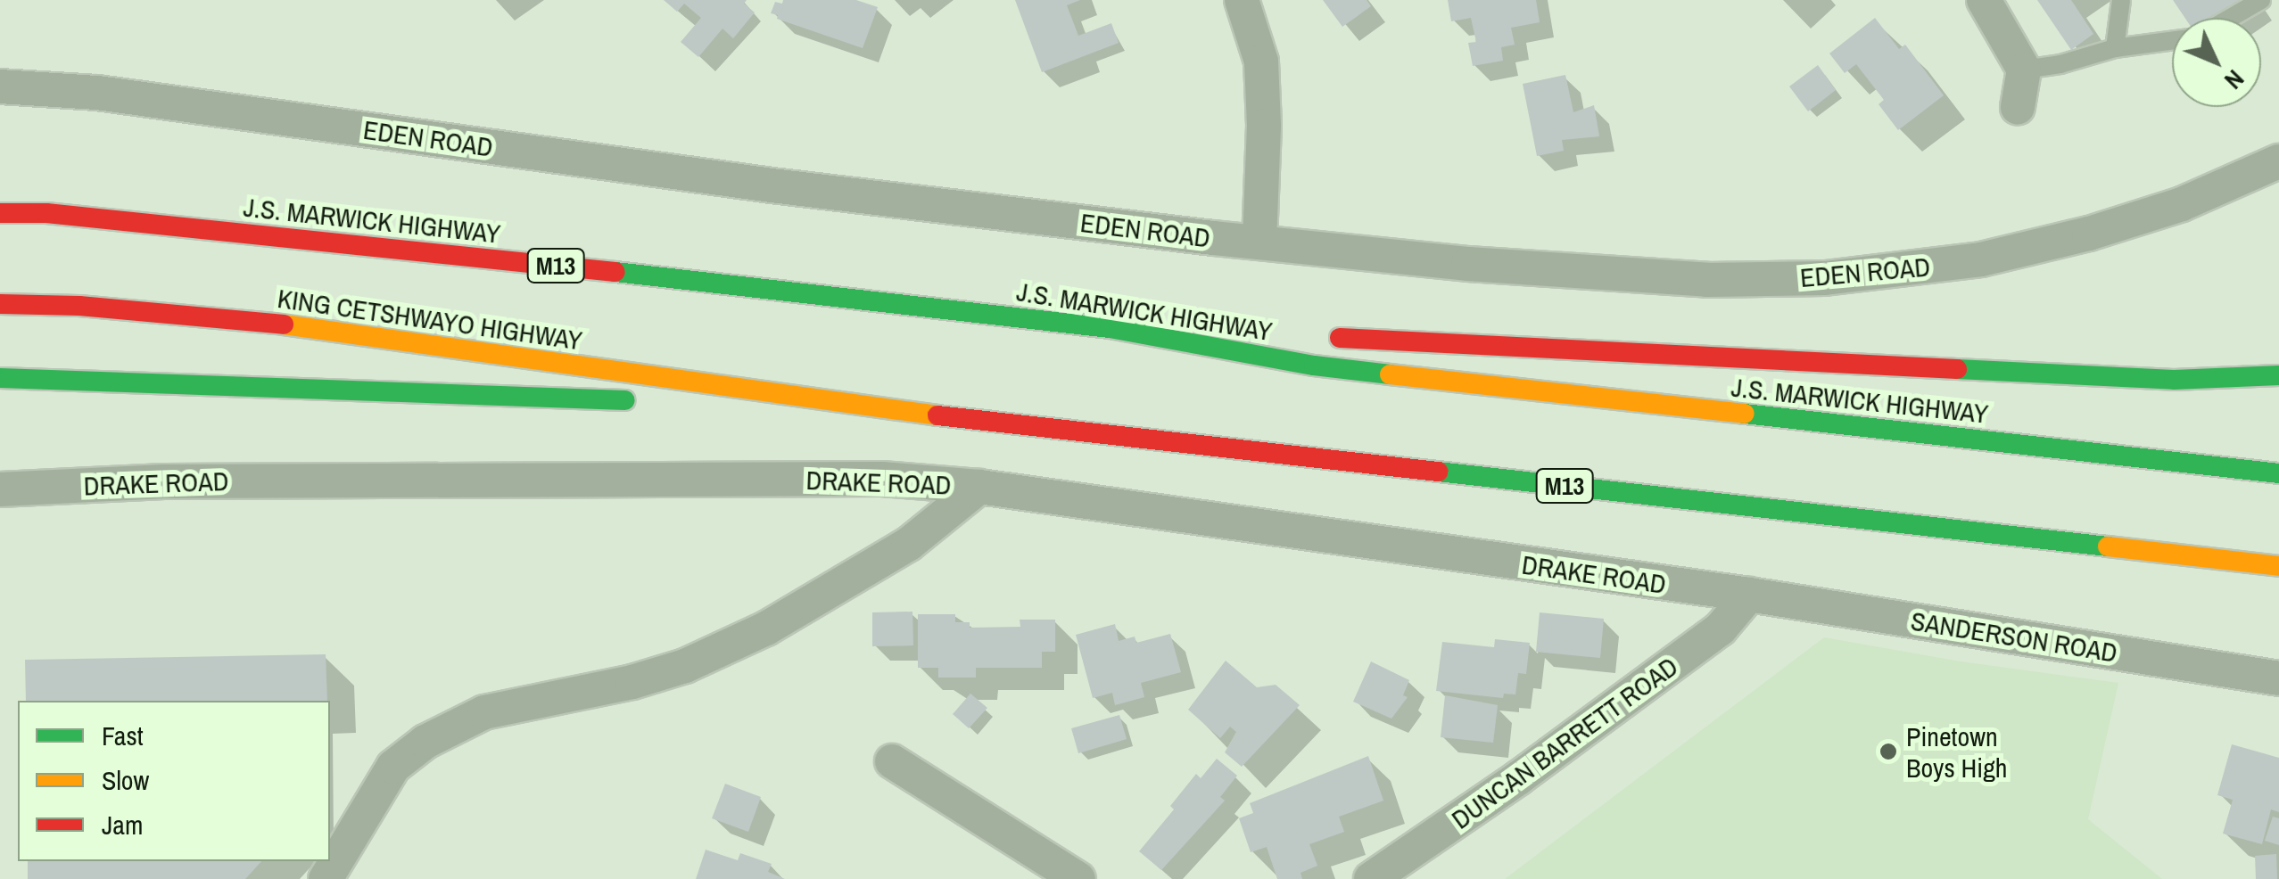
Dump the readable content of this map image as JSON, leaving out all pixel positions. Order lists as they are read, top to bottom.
{
  "streets": {
    "highway": ["J.S. MARWICK HIGHWAY", "M13", "KING CETSHWAYO HIGHWAY"],
    "street": [
      "EDEN ROAD",
      "DRAKE ROAD",
      "SANDERSON ROAD",
      "DUNCAN BARRETT ROAD"
    ]
  },
  "crossings": [
    ["M13", "KING CETSHWAYO HIGHWAY"],
    ["DRAKE ROAD", "SANDERSON ROAD"],
    ["DRAKE ROAD", "DUNCAN BARRETT ROAD"],
    ["SANDERSON ROAD", "DUNCAN BARRETT ROAD"]
  ],
  "places": ["Pinetown Boys High"],
  "legend": ["Fast", "Slow", "Jam"],
  "north": "bottom right"
}
